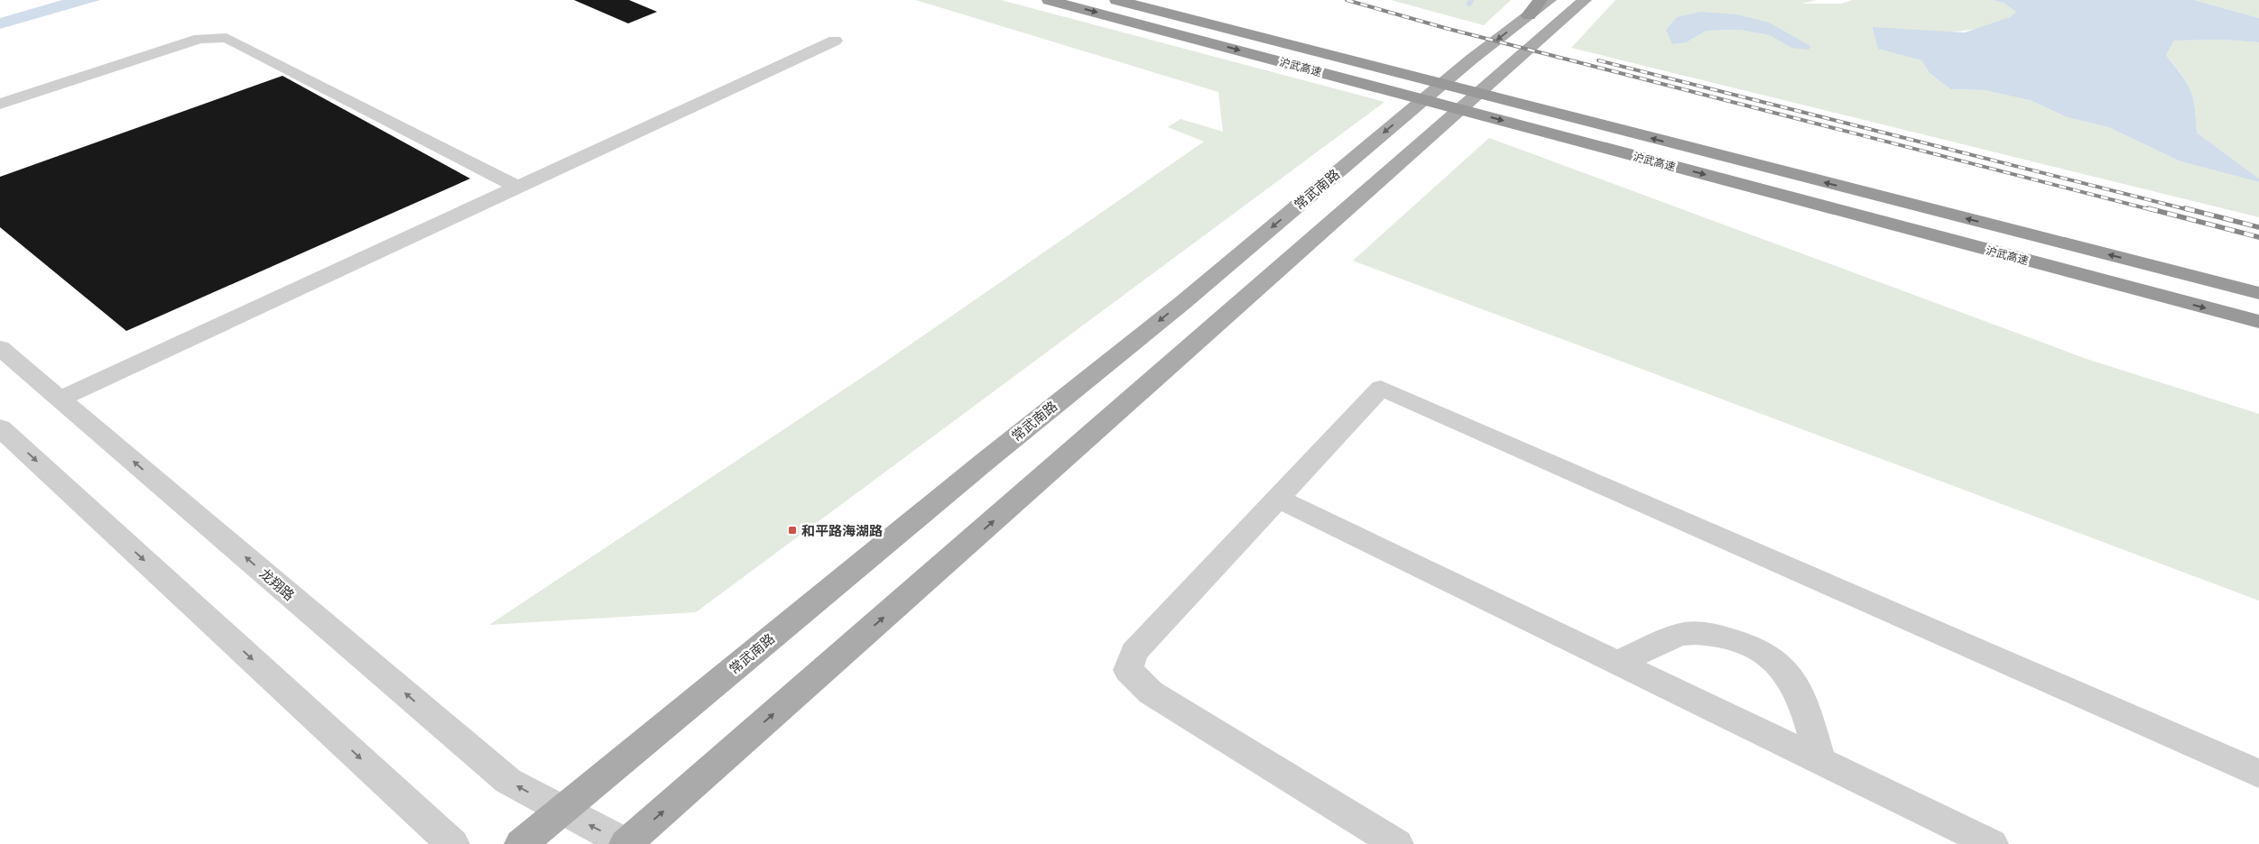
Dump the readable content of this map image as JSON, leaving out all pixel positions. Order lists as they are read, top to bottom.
{
  "streets": {
    "highway": ["沪武高速"],
    "main road": ["常武南路"],
    "street": ["龙翔路"]
  },
  "crossings": [
    ["常武南路", "龙翔路"]
  ],
  "places": {
    "transit": ["和平路海湖路"]
  }
}
